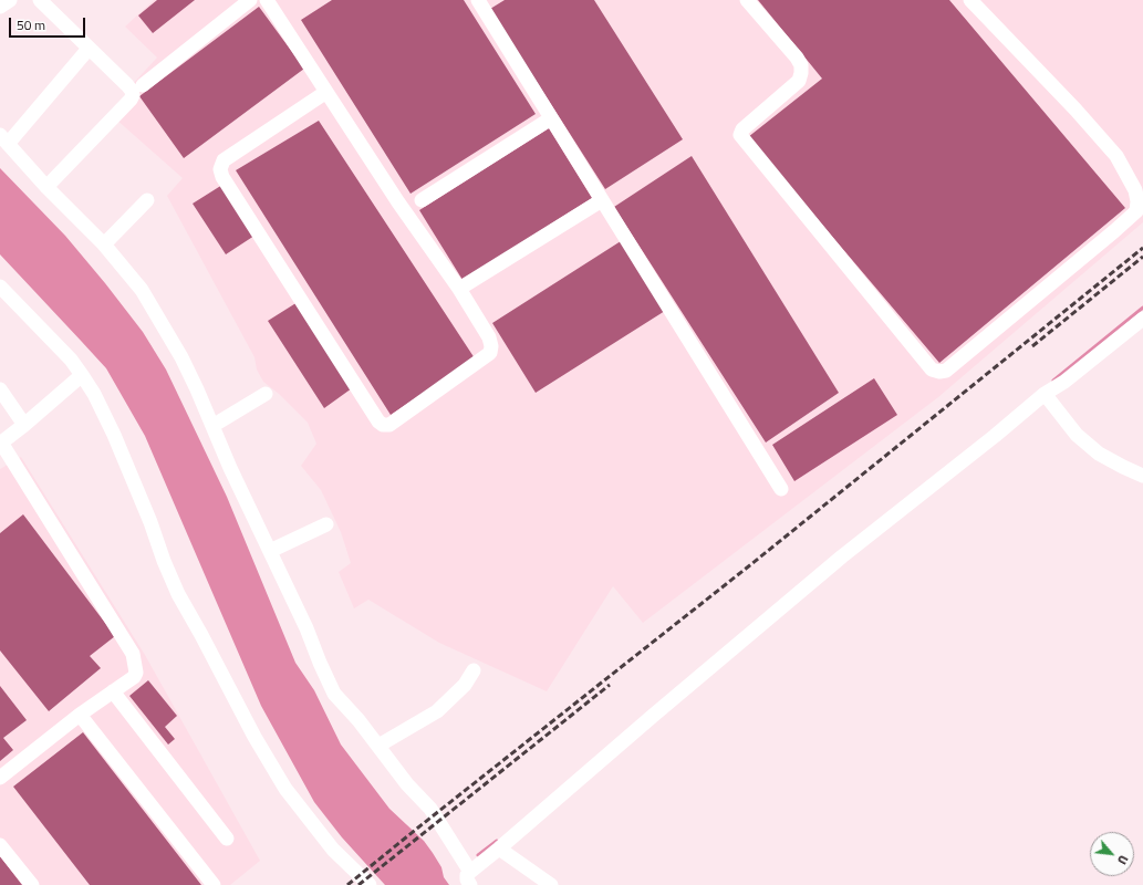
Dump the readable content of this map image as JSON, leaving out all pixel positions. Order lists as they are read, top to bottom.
{
  "scale_bar": "50 m",
  "north": "bottom right"
}
